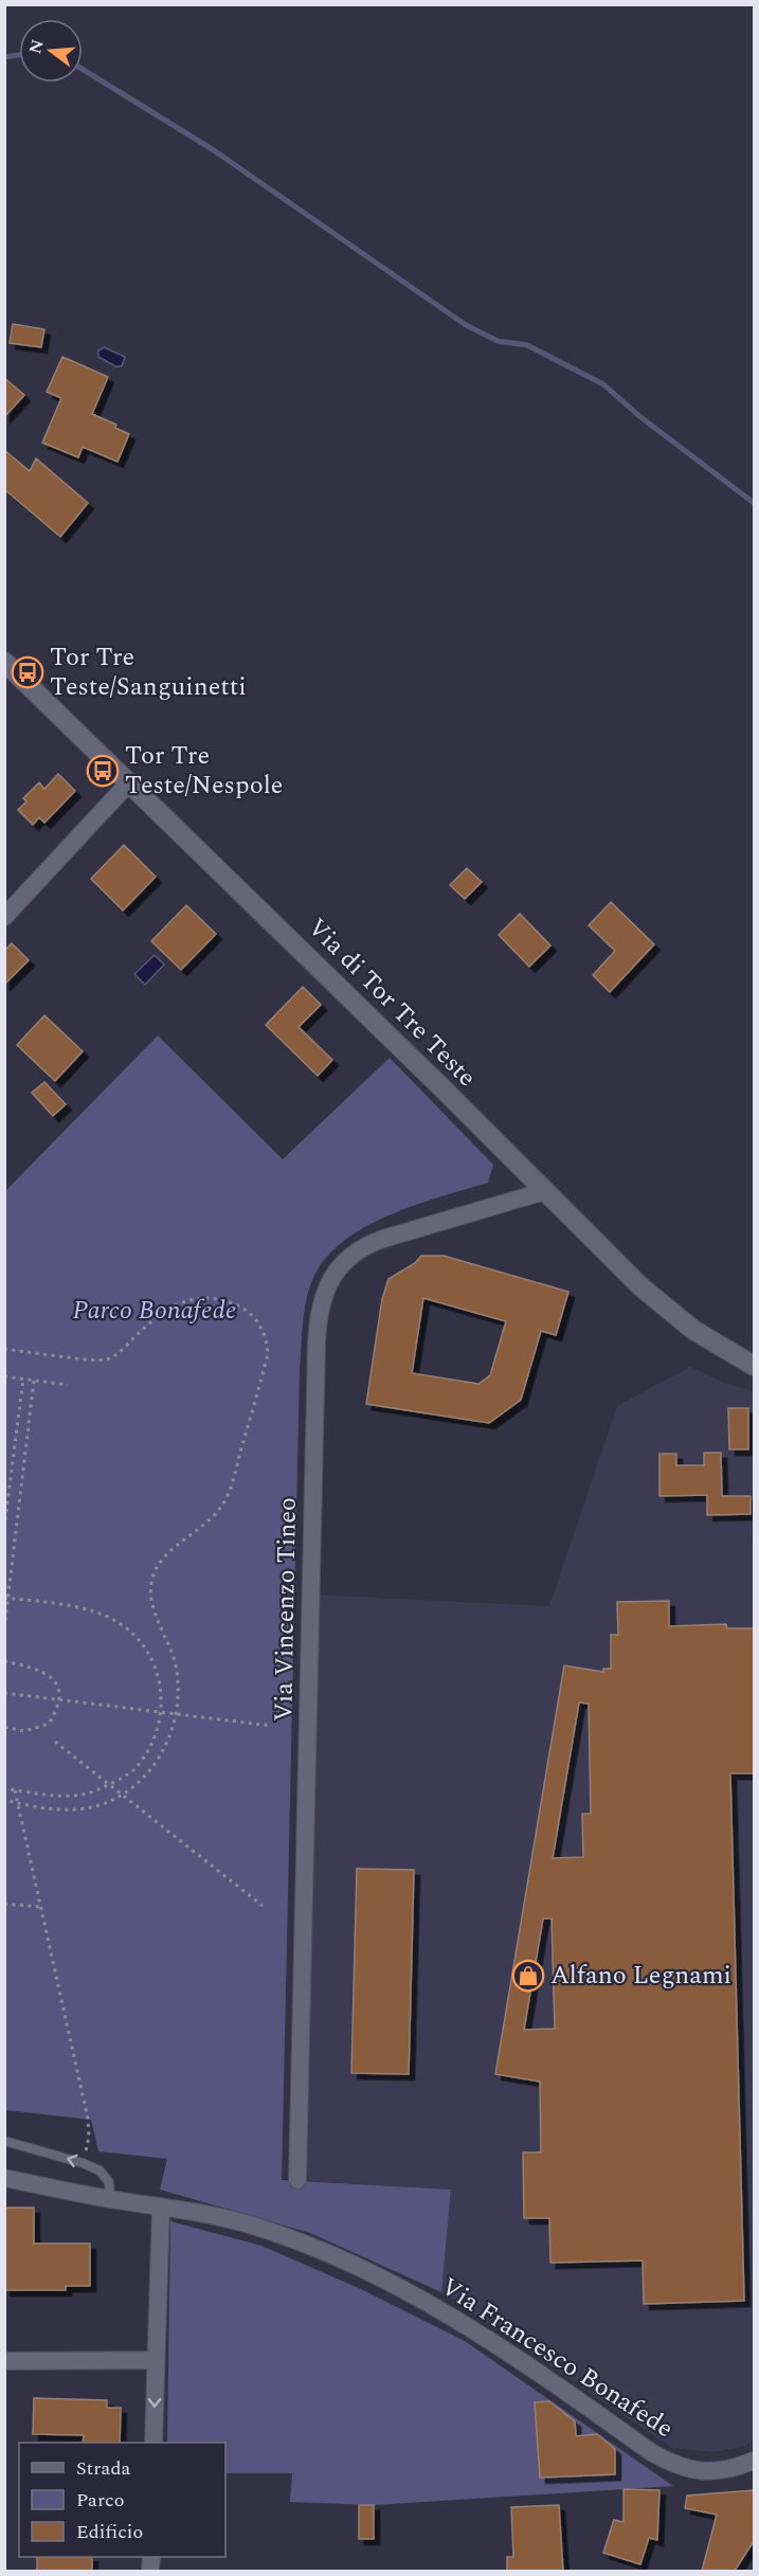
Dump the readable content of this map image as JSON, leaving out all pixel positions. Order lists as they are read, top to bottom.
{
  "streets": {
    "street": ["Via di Tor Tre Teste", "Via Vincenzo Tineo", "Via Francesco Bonafede"]
  },
  "crossings": [
    ["Via di Tor Tre Teste", "Via Vincenzo Tineo"]
  ],
  "parks": ["Parco Bonafede"],
  "places": {
    "bus stop": ["Tor Tre Teste/Sanguinetti", "Tor Tre Teste/Nespole"],
    "shop": ["Alfano Legnami"]
  },
  "legend": ["Strada", "Parco", "Edificio"],
  "north": "left"
}
